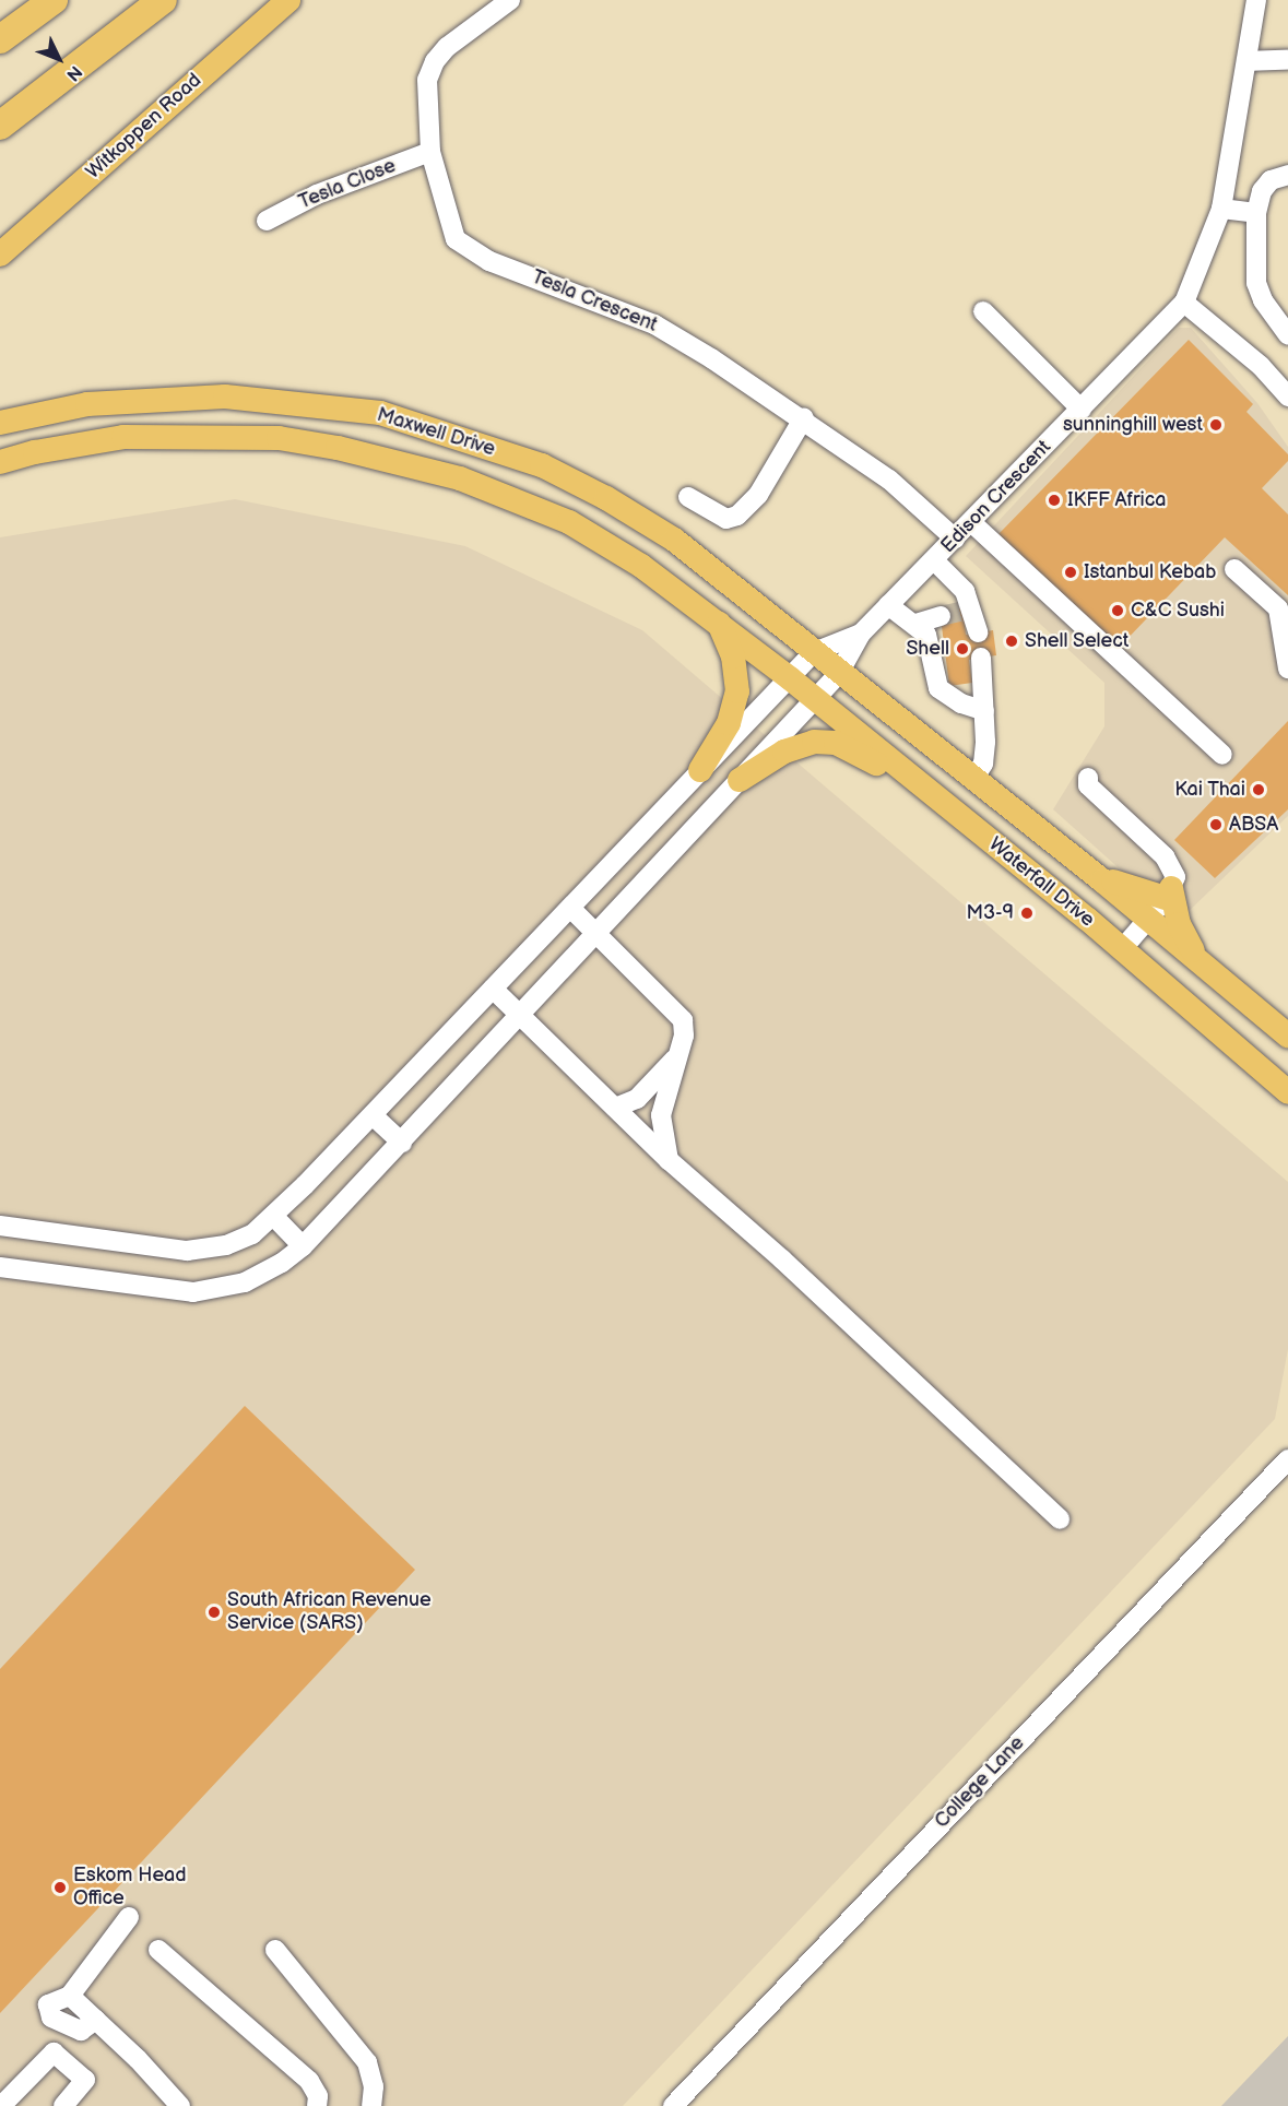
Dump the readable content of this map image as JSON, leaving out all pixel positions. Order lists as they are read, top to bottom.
{
  "streets": {
    "main road": ["Witkoppen Road", "Maxwell Drive", "Waterfall Drive"],
    "street": [
      "Tesla Close",
      "Tesla Crescent",
      "Edison Crescent",
      "College Lane"
    ]
  },
  "crossings": [
    ["Tesla Close", "Tesla Crescent"],
    ["Tesla Crescent", "Edison Crescent"],
    ["Maxwell Drive", "Edison Crescent"],
    ["Maxwell Drive", "Waterfall Drive"],
    ["Edison Crescent", "Waterfall Drive"]
  ],
  "places": [
    "sunninghill west",
    "IKFF Africa",
    "Istanbul Kebab",
    "C&C Sushi",
    "Shell Select",
    "Shell",
    "Kai Thai",
    "ABSA",
    "M3-9",
    "South African Revenue Service (SARS)",
    "Eskom Head Office"
  ],
  "north": "bottom right"
}
